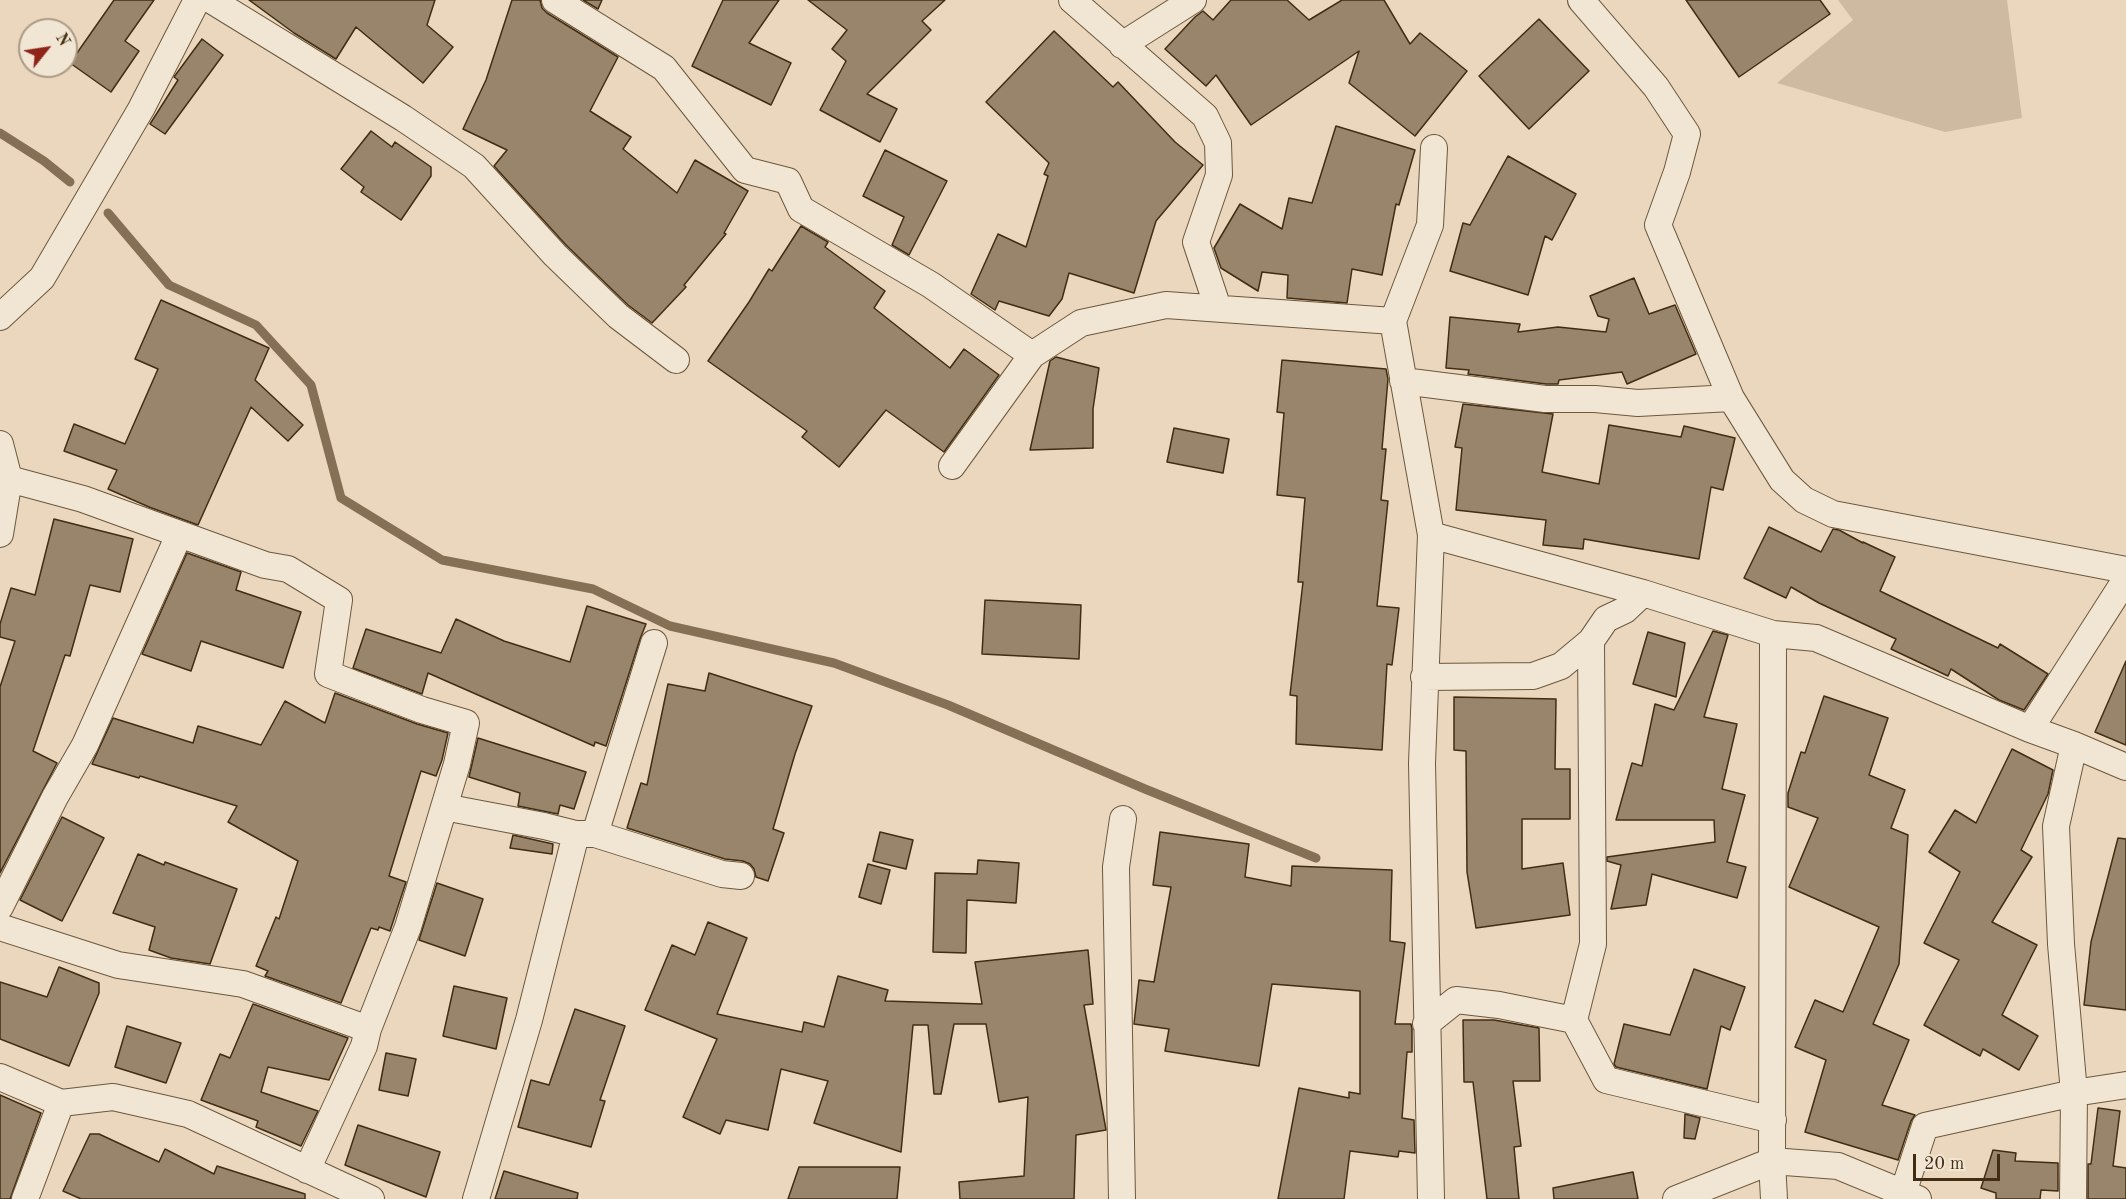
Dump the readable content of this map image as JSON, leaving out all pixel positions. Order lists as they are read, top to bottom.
{
  "scale_bar": "20 m",
  "north": "top right"
}
